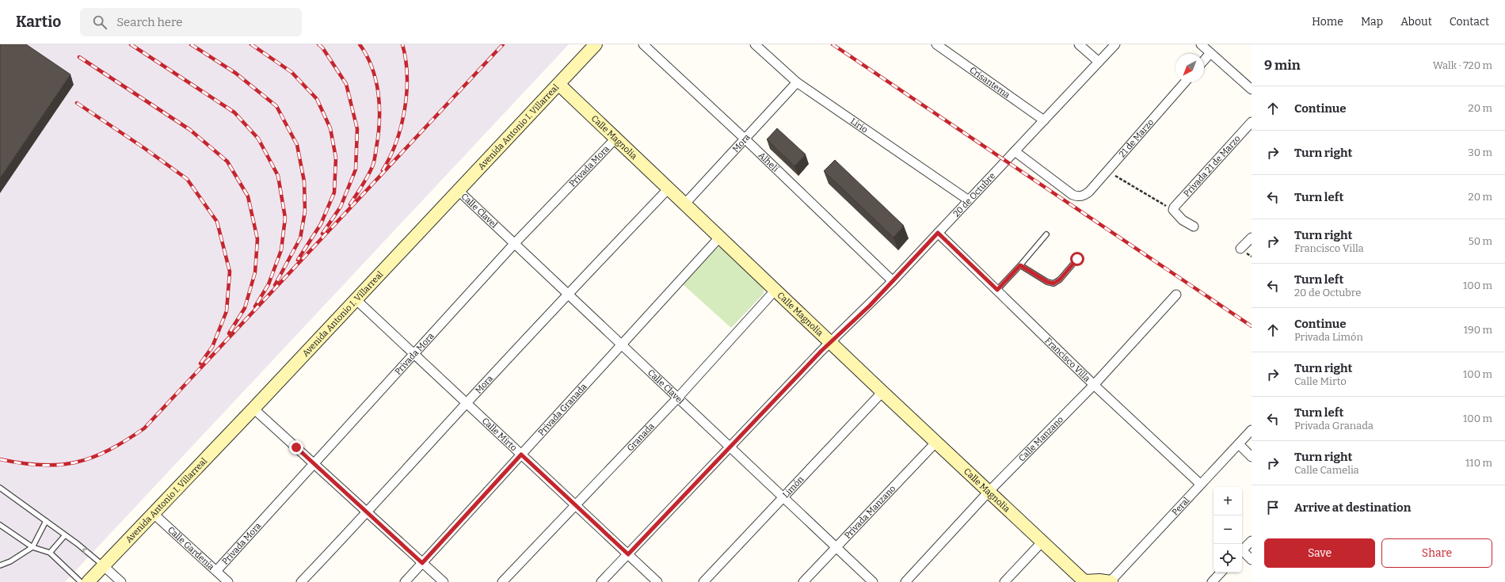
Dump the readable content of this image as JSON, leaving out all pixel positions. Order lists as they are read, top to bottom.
{
  "streets": {
    "street": [
      "Crisantema",
      "Lirio",
      "Avenida Antonio I. Villarreal",
      "Calle Magnolia",
      "21 de Marzo",
      "Mora",
      "Alhelí",
      "Privada 21 de Marzo",
      "Privada Mora",
      "20 de Octubre",
      "Calle Clavel",
      "Francisco Villa",
      "Privada Granada",
      "Calle Mirto",
      "Granada",
      "Calle Manzano",
      "Limón",
      "Peral",
      "Privada Manzano",
      "Calle Gardenia"
    ]
  },
  "crossings": [
    ["Crisantema", "20 de Octubre"],
    ["Lirio", "Mora"],
    ["Lirio", "20 de Octubre"],
    ["Avenida Antonio I. Villarreal", "Calle Magnolia"],
    ["Avenida Antonio I. Villarreal", "Calle Clavel"],
    ["Avenida Antonio I. Villarreal", "Calle Mirto"],
    ["Avenida Antonio I. Villarreal", "Calle Gardenia"],
    ["Calle Magnolia", "Mora"],
    ["Calle Magnolia", "Privada Mora"],
    ["Calle Magnolia", "20 de Octubre"],
    ["Calle Magnolia", "Privada Granada"],
    ["Calle Magnolia", "Granada"],
    ["Calle Magnolia", "Calle Manzano"],
    ["Calle Magnolia", "Limón"],
    ["Calle Magnolia", "Peral"],
    ["Calle Magnolia", "Privada Manzano"],
    ["21 de Marzo", "20 de Octubre"],
    ["Mora", "Alhelí"],
    ["Mora", "Calle Clavel"],
    ["Mora", "Calle Mirto"],
    ["Alhelí", "20 de Octubre"],
    ["Privada Mora", "Calle Clavel"],
    ["Privada Mora", "Calle Mirto"],
    ["Privada Mora", "Calle Gardenia"],
    ["20 de Octubre", "Calle Clavel"],
    ["20 de Octubre", "Francisco Villa"],
    ["20 de Octubre", "Calle Mirto"],
    ["Calle Clavel", "Privada Granada"],
    ["Calle Clavel", "Granada"],
    ["Calle Clavel", "Limón"],
    ["Calle Clavel", "Privada Manzano"],
    ["Francisco Villa", "Calle Manzano"],
    ["Francisco Villa", "Peral"],
    ["Privada Granada", "Calle Mirto"],
    ["Calle Mirto", "Granada"]
  ],
  "north": "bottom left",
  "page": {
    "header": "Kartio",
    "search": "Search here",
    "nav": [
      "Home",
      "Map",
      "About",
      "Contact"
    ],
    "heading": ["9 min", "Walk · 720 m"],
    "list": [
      ["Continue", "20 m"],
      ["Turn right", "30 m"],
      ["Turn left", "20 m"],
      ["Turn right", "Francisco Villa", "50 m"],
      ["Turn left", "20 de Octubre", "100 m"],
      ["Continue", "Privada Limón", "190 m"],
      ["Turn right", "Calle Mirto", "100 m"],
      ["Turn left", "Privada Granada", "100 m"],
      ["Turn right", "Calle Camelia", "110 m"],
      "Arrive at destination"
    ],
    "map_buttons": ["+", "−"],
    "buttons": ["Save", "Share"]
  }
}
